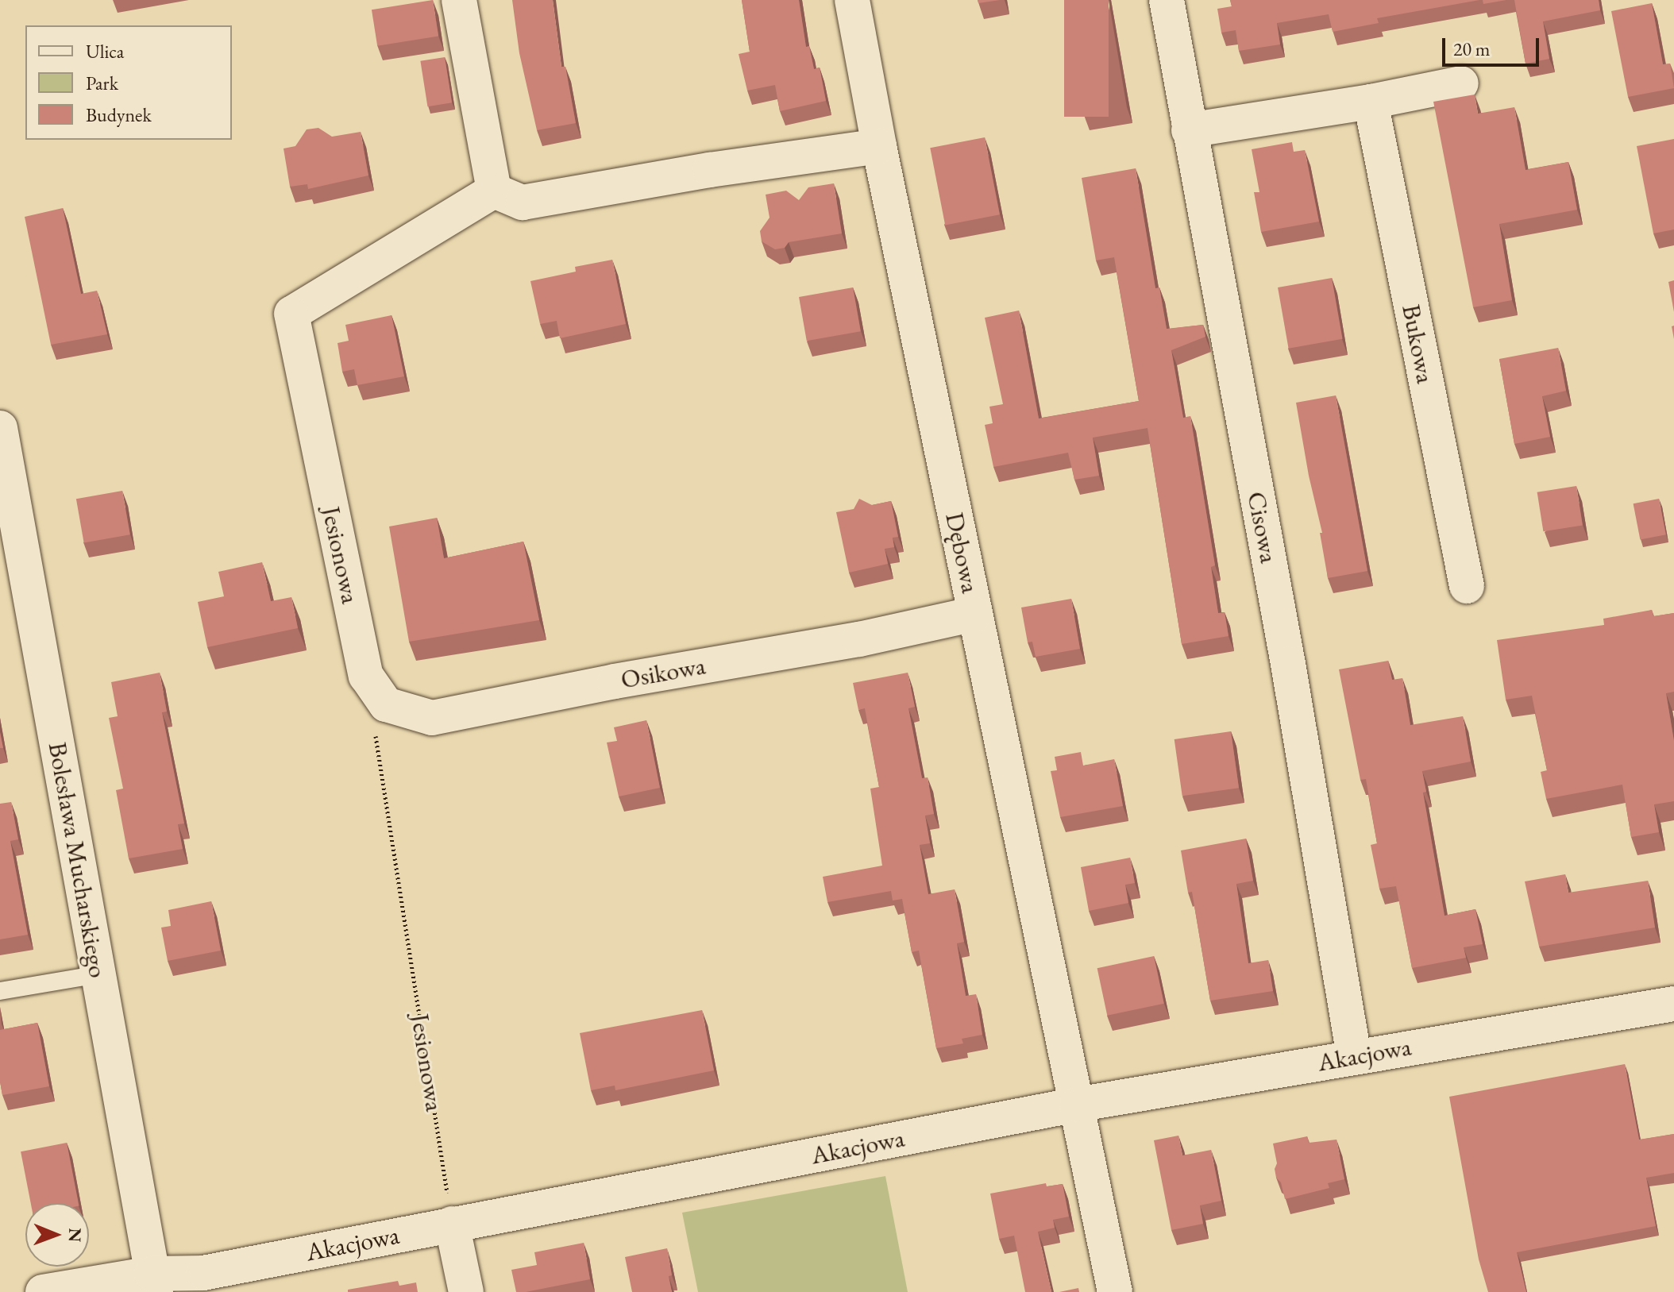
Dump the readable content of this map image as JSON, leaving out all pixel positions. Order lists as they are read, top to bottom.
{
  "streets": {
    "street": [
      "Bukowa",
      "Cisowa",
      "Dębowa",
      "Jesionowa",
      "Osikowa",
      "Bolesława Mucharskiego",
      "Akacjowa"
    ]
  },
  "crossings": [
    ["Cisowa", "Akacjowa"],
    ["Dębowa", "Osikowa"],
    ["Dębowa", "Akacjowa"],
    ["Jesionowa", "Osikowa"],
    ["Jesionowa", "Akacjowa"],
    ["Bolesława Mucharskiego", "Akacjowa"]
  ],
  "legend": ["Ulica", "Park", "Budynek"],
  "scale_bar": "20 m",
  "north": "right"
}
